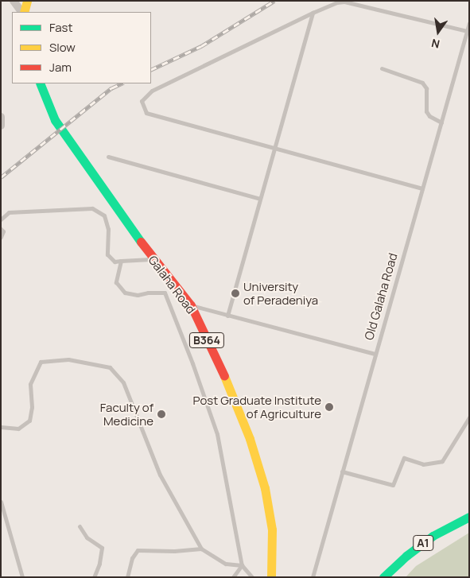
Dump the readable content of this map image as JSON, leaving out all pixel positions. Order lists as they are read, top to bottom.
{
  "streets": {
    "main road": ["Galaha Road", "B364", "A1"],
    "lane": ["Old Galaha Road"]
  },
  "places": ["University of Peradeniya", "Post Graduate Institute of Agriculture", "Faculty of Medicine"],
  "legend": ["Fast", "Slow", "Jam"],
  "north": "bottom"
}
